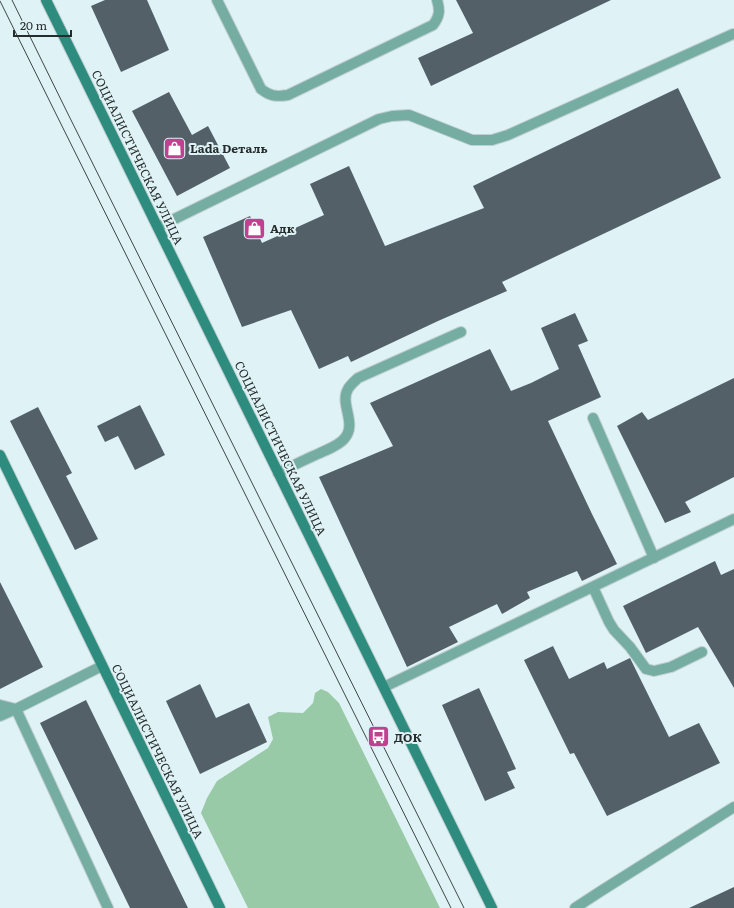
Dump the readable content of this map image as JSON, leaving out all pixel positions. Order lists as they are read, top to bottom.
{
  "streets": {
    "main road": ["СОЦИАЛИСТИЧЕСКАЯ УЛИЦА"]
  },
  "places": {
    "shop": ["Lada Dеталь", "Адк"],
    "bus stop": ["ДОК"]
  },
  "scale_bar": "20 m"
}
